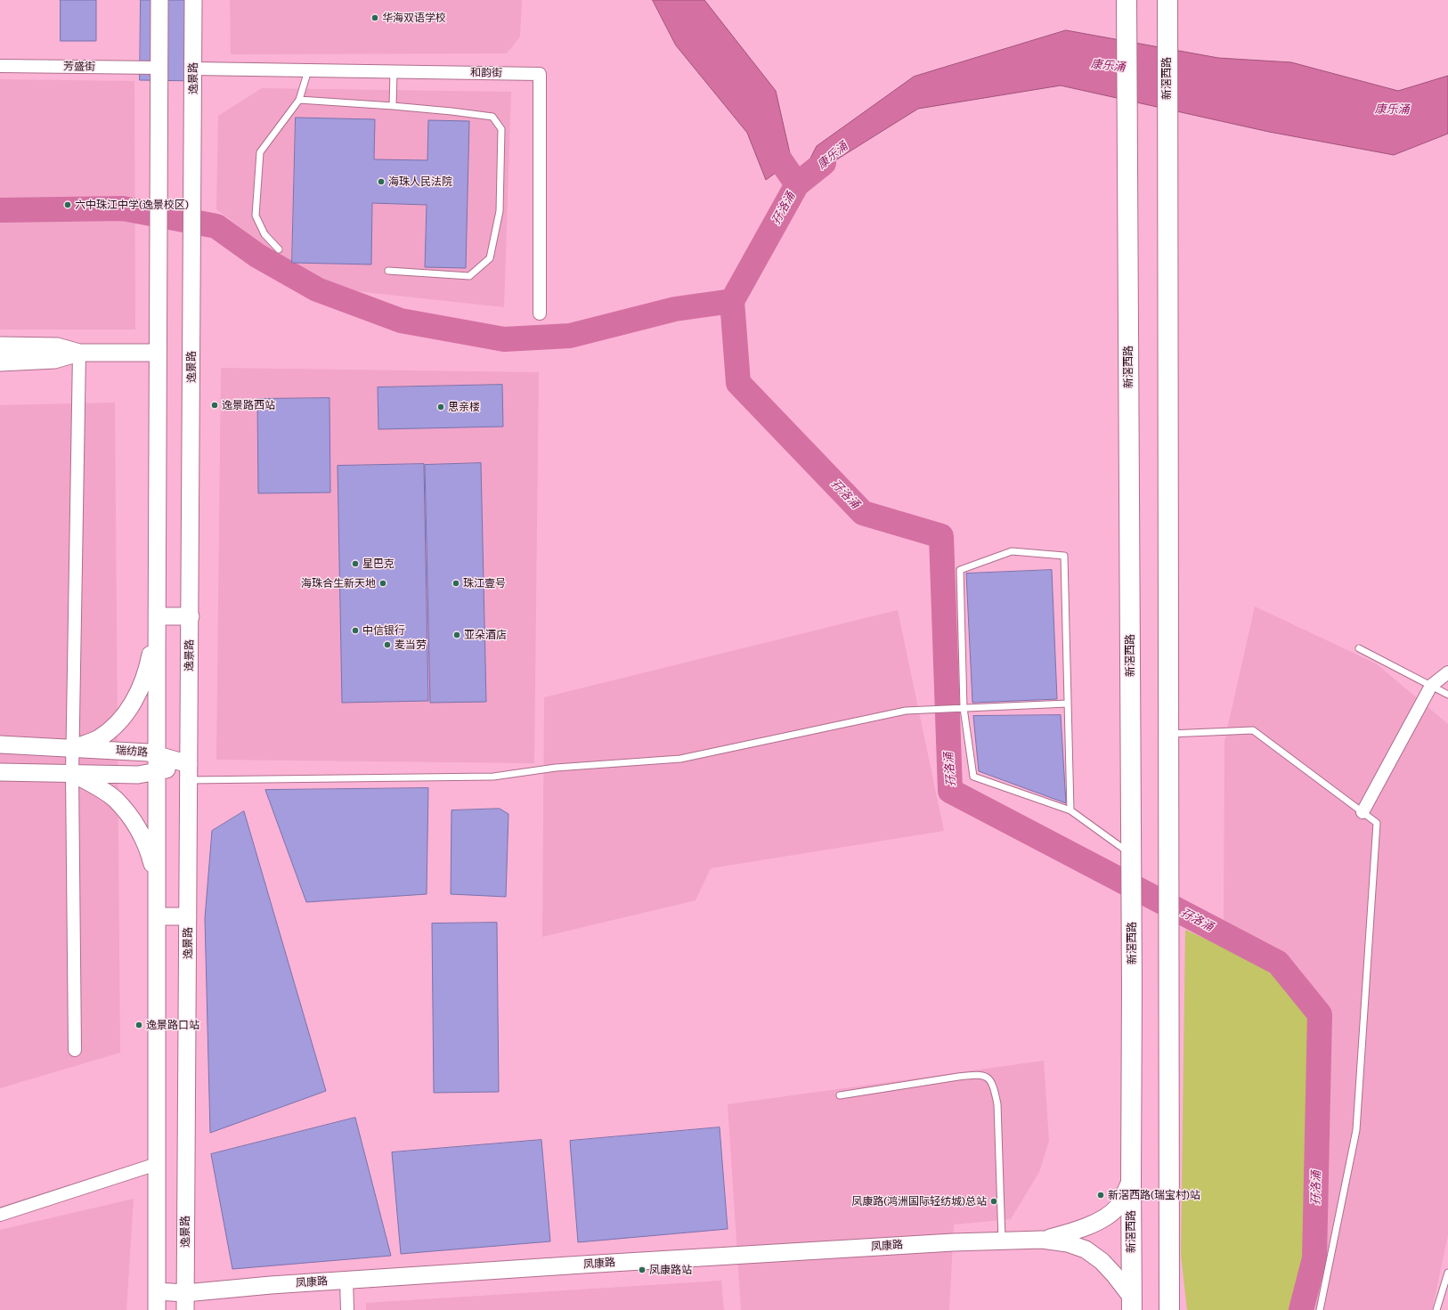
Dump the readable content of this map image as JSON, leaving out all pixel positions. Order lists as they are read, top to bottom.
{
  "streets": {
    "highway": ["新滘西路"],
    "main road": ["逸景路", "瑞纺路", "凤康路"],
    "street": ["芳盛街", "和韵街"]
  },
  "crossings": [
    ["和韵街", "逸景路"],
    ["逸景路", "瑞纺路"],
    ["逸景路", "凤康路"]
  ],
  "water": ["康乐涌", "孖洛涌"],
  "places": [
    "华海双语学校",
    "海珠人民法院",
    "六中珠江中学(逸景校区)",
    "逸景路西站",
    "思亲楼",
    "星巴克",
    "海珠合生新天地",
    "珠江壹号",
    "中信银行",
    "亚朵酒店",
    "麦当劳",
    "逸景路口站",
    "新滘西路(瑞宝村)站",
    "凤康路(鸿洲国际轻纺城)总站",
    "凤康路站"
  ]
}
